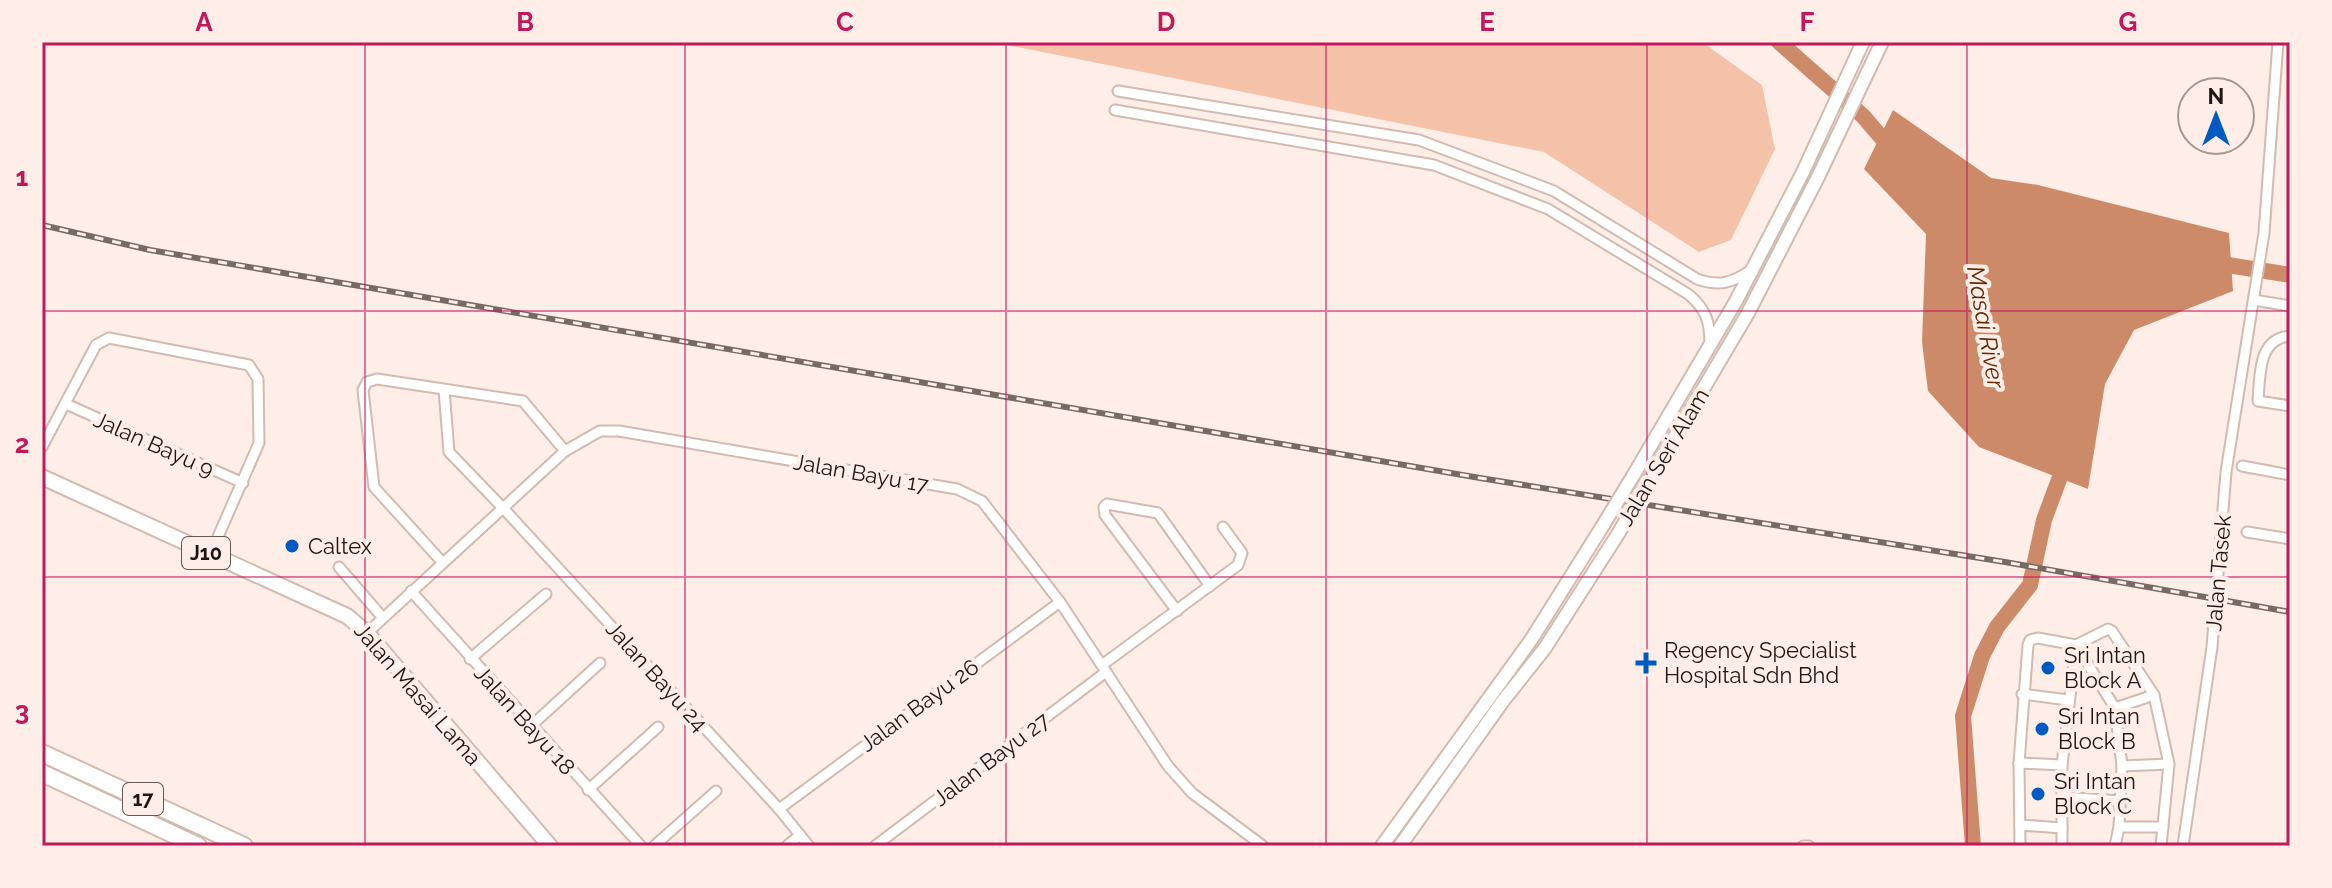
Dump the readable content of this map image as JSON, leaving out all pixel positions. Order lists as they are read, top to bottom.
{
  "streets": {
    "highway": ["17"],
    "main road": ["Jalan Seri Alam", "J10", "Jalan Masai Lama"],
    "street": [
      "Jalan Bayu 9",
      "Jalan Bayu 17",
      "Jalan Tasek",
      "Jalan Bayu 24",
      "Jalan Bayu 26",
      "Jalan Bayu 18",
      "Jalan Bayu 27"
    ]
  },
  "crossings": [
    ["Jalan Bayu 17", "Jalan Bayu 24"],
    ["Jalan Bayu 17", "Jalan Masai Lama"],
    ["Jalan Bayu 17", "Jalan Bayu 26"],
    ["Jalan Bayu 17", "Jalan Bayu 18"],
    ["Jalan Bayu 17", "Jalan Bayu 27"],
    ["Jalan Bayu 24", "Jalan Bayu 26"]
  ],
  "water": ["Masai River"],
  "places": {
    "other": [
      "Caltex",
      "Sri Intan Block A",
      "Sri Intan Block B",
      "Sri Intan Block C"
    ],
    "health": ["Regency Specialist Hospital Sdn Bhd"]
  },
  "north": "top",
  "grid": {
    "columns": [
      "A",
      "B",
      "C",
      "D",
      "E",
      "F",
      "G"
    ],
    "rows": ["1", "2", "3"]
  }
}
